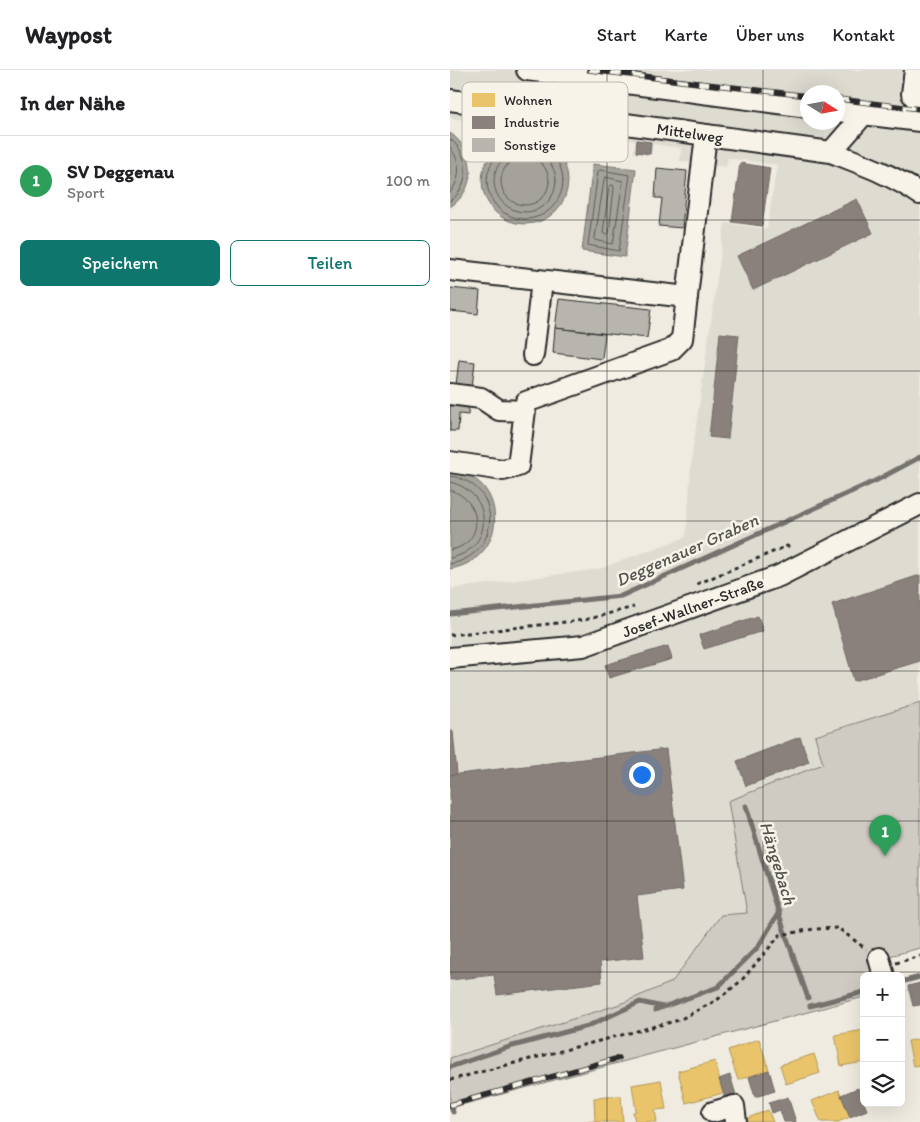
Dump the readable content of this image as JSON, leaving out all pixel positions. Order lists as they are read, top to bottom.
{
  "streets": {
    "street": ["Mittelweg", "Josef-Wallner-Straße"]
  },
  "water": ["Deggenauer Graben", "Hängebach"],
  "legend": ["Wohnen", "Industrie", "Sonstige"],
  "north": "right",
  "page": {
    "header": "Waypost",
    "nav": [
      "Start",
      "Karte",
      "Über uns",
      "Kontakt"
    ],
    "heading": "In der Nähe",
    "list": [
      {
        "mark": "1",
        "name": "SV Deggenau",
        "note": "Sport",
        "value": "100 m"
      }
    ],
    "buttons": ["Speichern", "Teilen"],
    "pins": "1",
    "map_buttons": ["+", "−"]
  }
}
